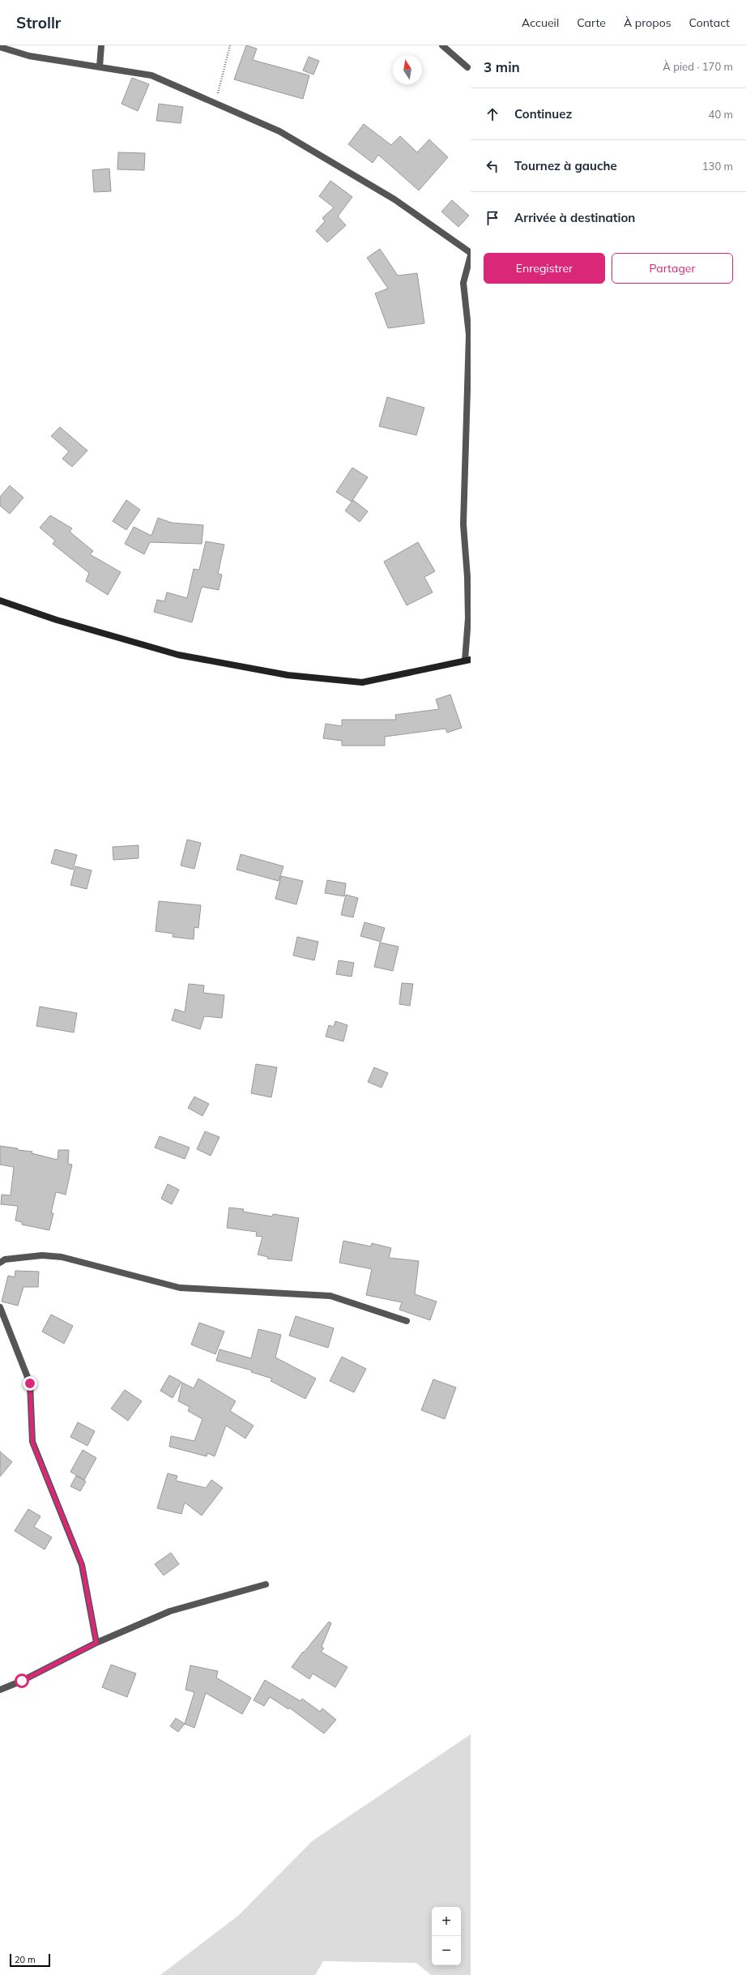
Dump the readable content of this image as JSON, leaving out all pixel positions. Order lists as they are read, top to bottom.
{
  "scale_bar": "20 m",
  "north": "top",
  "page": {
    "header": "Strollr",
    "nav": [
      "Accueil",
      "Carte",
      "À propos",
      "Contact"
    ],
    "heading": ["3 min", "À pied · 170 m"],
    "list": [
      ["Continuez", "40 m"],
      ["Tournez à gauche", "130 m"],
      "Arrivée à destination"
    ],
    "buttons": ["Enregistrer", "Partager"],
    "map_buttons": ["+", "−"],
    "scale": "20 m"
  }
}
